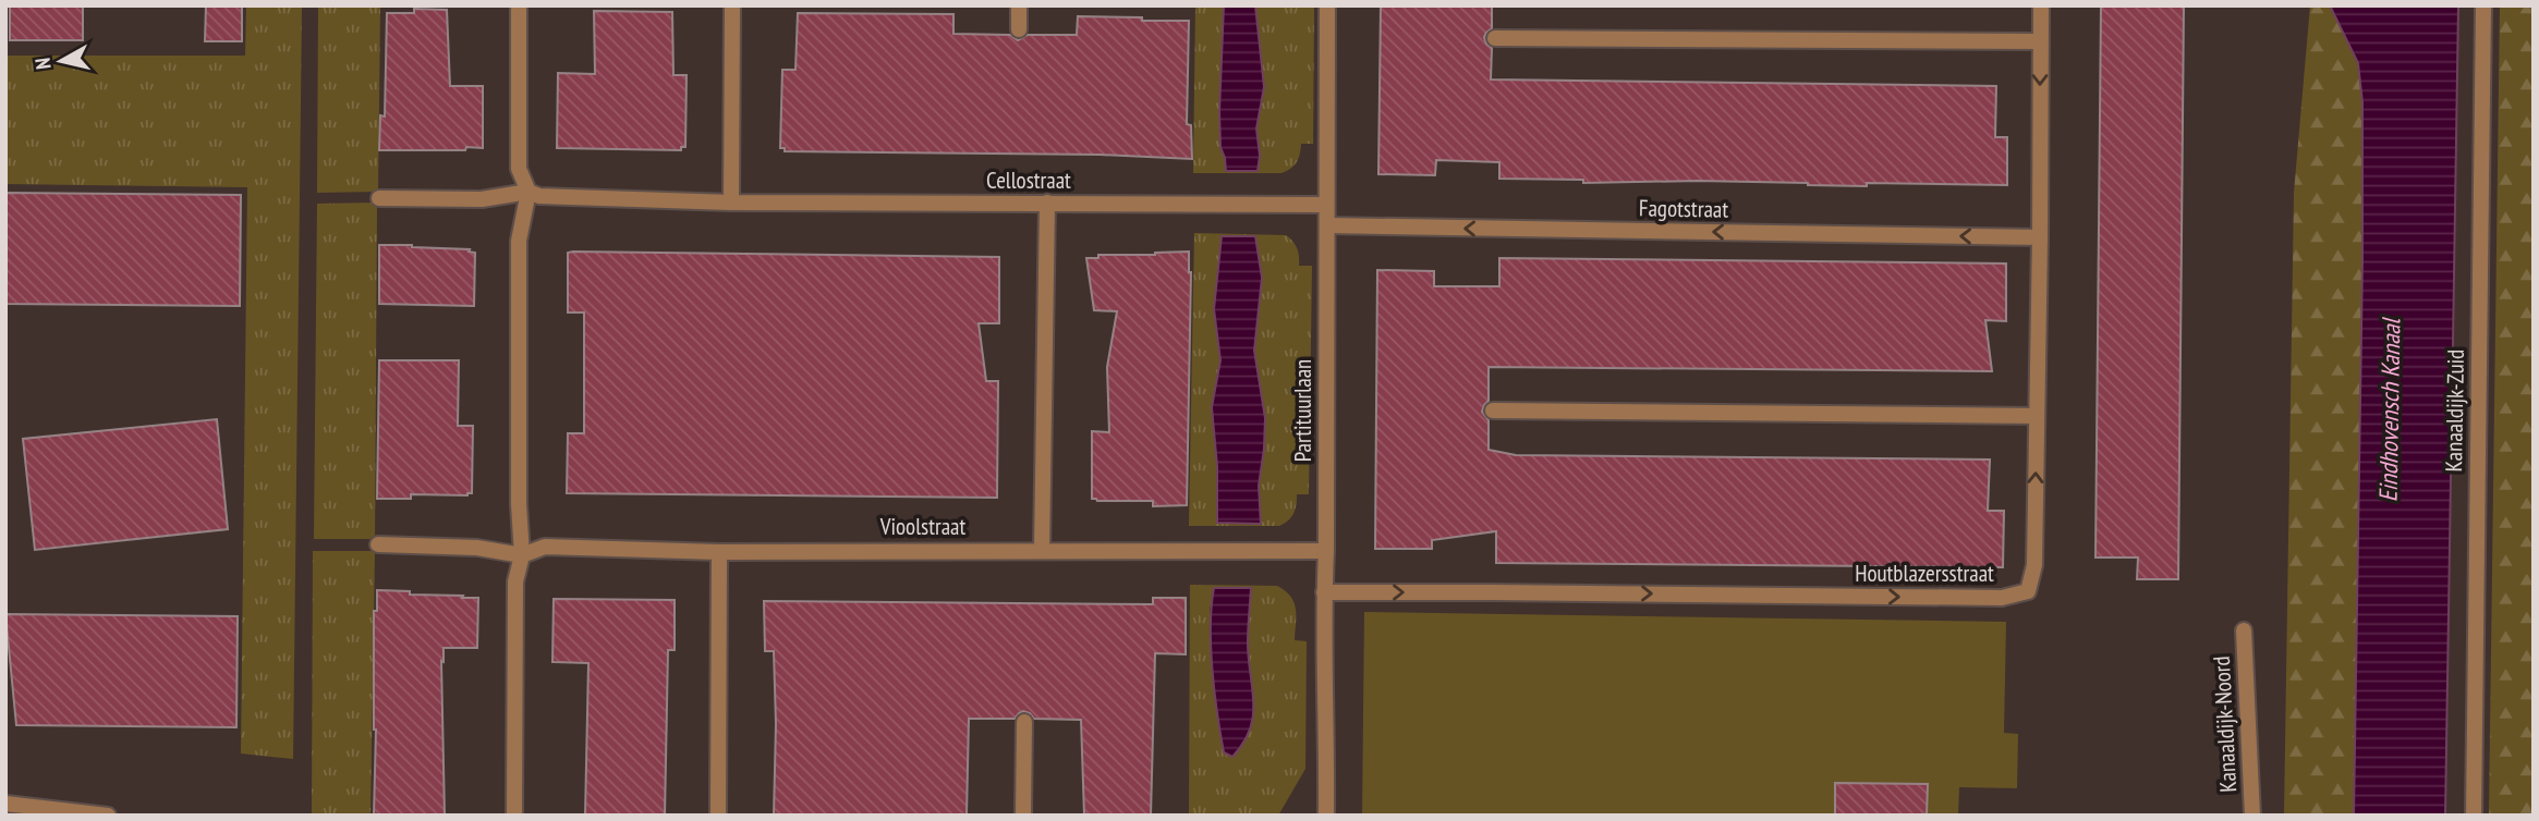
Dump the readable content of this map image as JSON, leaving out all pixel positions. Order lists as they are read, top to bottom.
{
  "streets": {
    "street": [
      "Cellostraat",
      "Fagotstraat",
      "Partituurlaan",
      "Kanaaldijk-Zuid",
      "Vioolstraat",
      "Houtblazersstraat",
      "Kanaaldijk-Noord"
    ]
  },
  "crossings": [
    ["Cellostraat", "Partituurlaan"],
    ["Fagotstraat", "Partituurlaan"],
    ["Fagotstraat", "Houtblazersstraat"],
    ["Partituurlaan", "Vioolstraat"],
    ["Partituurlaan", "Houtblazersstraat"]
  ],
  "one_way": ["Fagotstraat"],
  "water": ["Eindhovensch Kanaal"],
  "north": "left"
}
